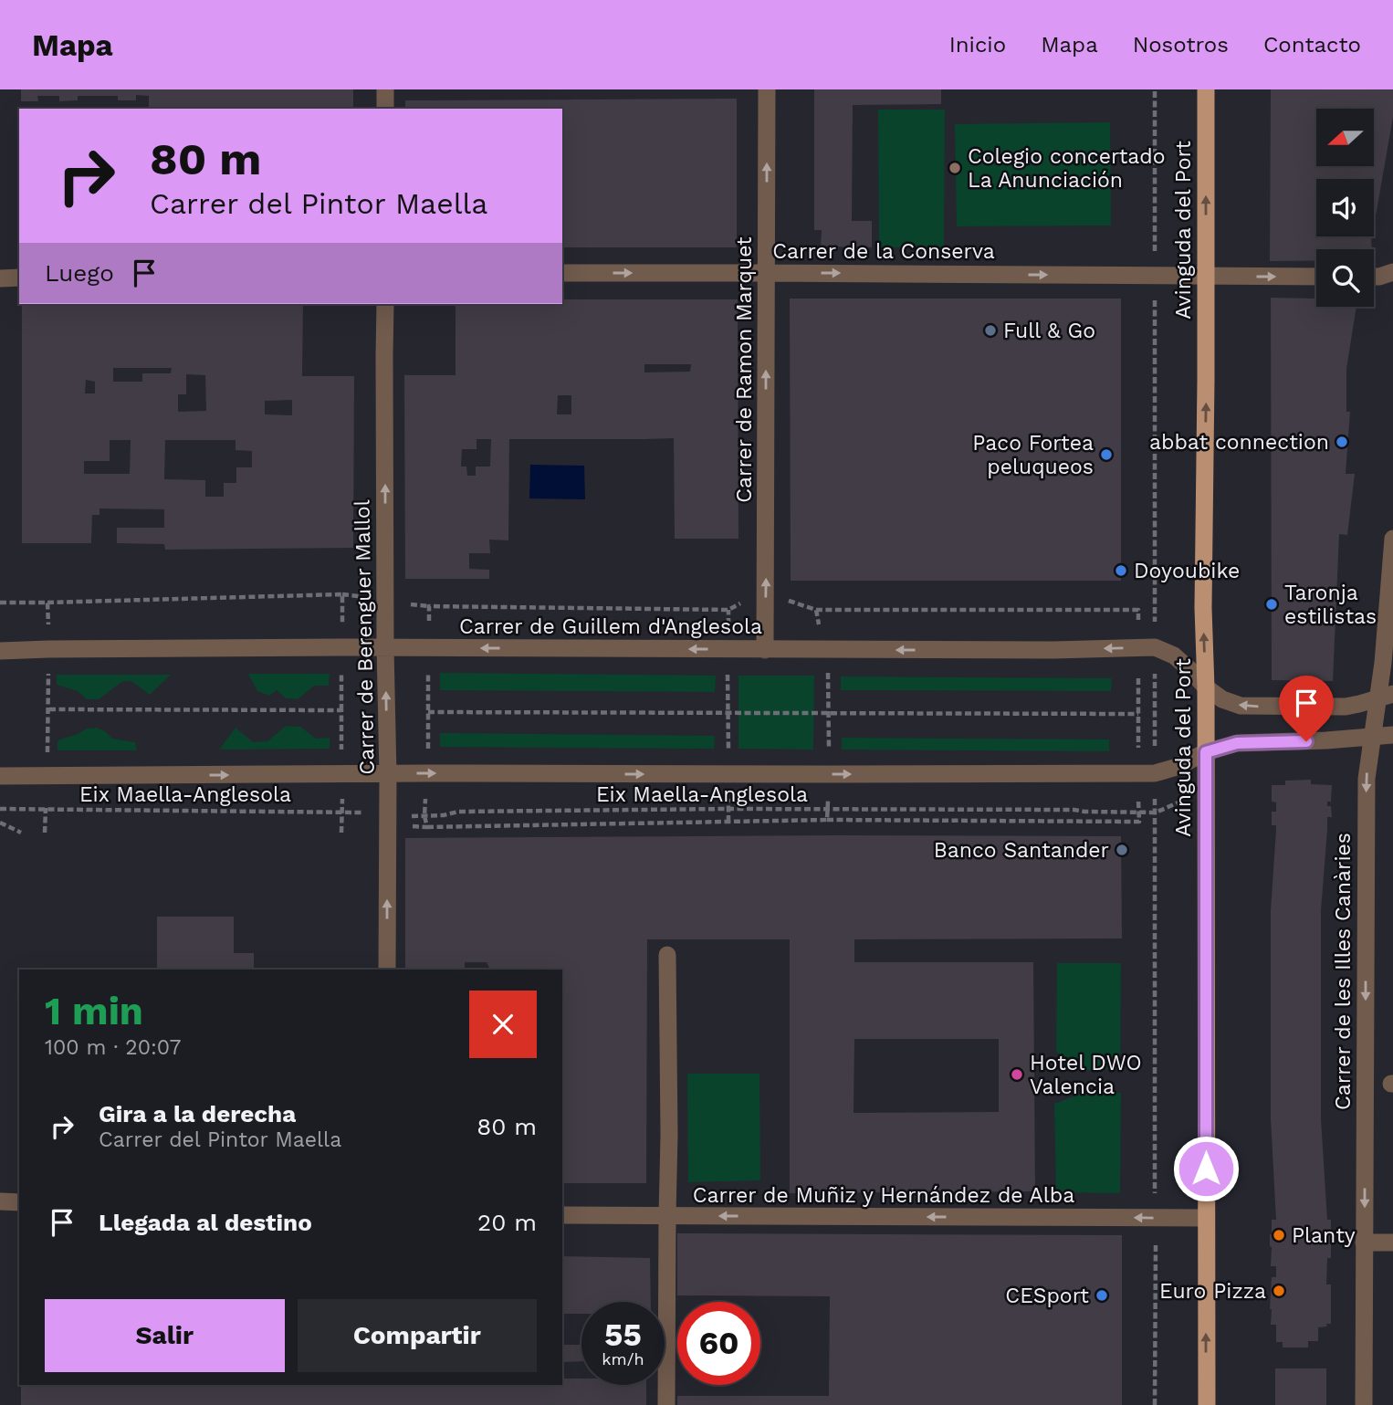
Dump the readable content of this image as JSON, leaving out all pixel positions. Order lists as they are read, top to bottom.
{
  "streets": {
    "main road": ["Avinguda del Port"],
    "street": [
      "Carrer de la Conserva",
      "Carrer de Ramon Marquet",
      "Carrer de Guillem d'Anglesola",
      "Carrer de Berenguer Mallol",
      "Carrer de les Illes Canàries",
      "Carrer de Muñiz y Hernández de Alba"
    ],
    "path": ["Eix Maella-Anglesola"]
  },
  "crossings": [
    ["Avinguda del Port", "Carrer de la Conserva"],
    ["Avinguda del Port", "Carrer de Guillem d'Anglesola"],
    ["Avinguda del Port", "Eix Maella-Anglesola"],
    ["Avinguda del Port", "Carrer de Muñiz y Hernández de Alba"],
    ["Carrer de la Conserva", "Carrer de Ramon Marquet"],
    ["Carrer de Ramon Marquet", "Carrer de Guillem d'Anglesola"],
    ["Carrer de Guillem d'Anglesola", "Carrer de Berenguer Mallol"],
    ["Carrer de Guillem d'Anglesola", "Carrer de les Illes Canàries"],
    ["Carrer de Berenguer Mallol", "Eix Maella-Anglesola"]
  ],
  "one_way": [
    "Avinguda del Port",
    "Carrer de la Conserva",
    "Carrer de Ramon Marquet",
    "Carrer de Berenguer Mallol",
    "Carrer de les Illes Canàries",
    "Carrer de Muñiz y Hernández de Alba"
  ],
  "places": [
    "Colegio concertado La Anunciación",
    "Full & Go",
    "abbat connection",
    "Paco Fortea peluqueos",
    "Doyoubike",
    "Taronja estilistas",
    "Banco Santander",
    "Hotel DWO Valencia",
    "Planty",
    "Euro Pizza",
    "CESport"
  ],
  "north": "left",
  "page": {
    "header": "Mapa",
    "nav": [
      "Inicio",
      "Mapa",
      "Nosotros",
      "Contacto"
    ],
    "turn": ["80 m", "Carrer del Pintor Maella"],
    "then": "Luego",
    "heading": ["1 min", "100 m · 20:07"],
    "list": [
      {
        "name": "Gira a la derecha",
        "note": "Carrer del Pintor Maella",
        "value": "80 m"
      },
      {
        "name": "Llegada al destino",
        "value": "20 m"
      }
    ],
    "buttons": ["Salir", "Compartir"],
    "speed": "55 km/h",
    "limit": "60"
  }
}
